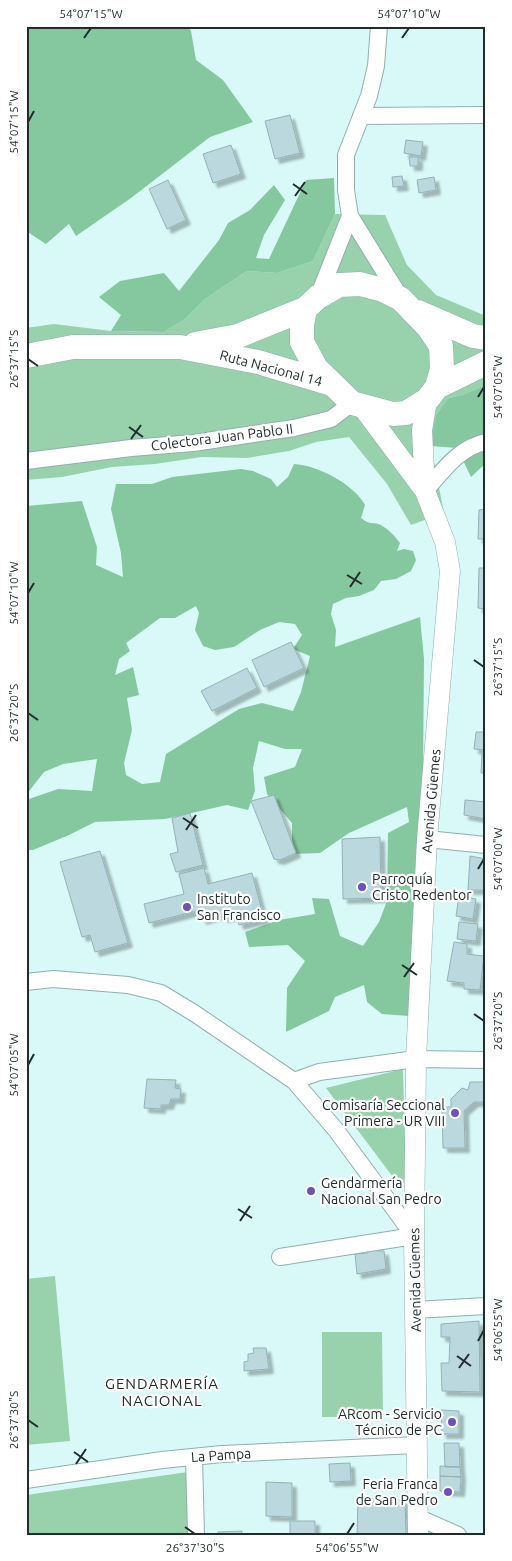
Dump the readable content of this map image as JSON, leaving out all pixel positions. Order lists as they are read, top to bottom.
{
  "streets": {
    "highway": ["Ruta Nacional 14"],
    "main road": ["Avenida Güemes"],
    "street": ["Colectora Juan Pablo II", "La Pampa"]
  },
  "crossings": [
    ["Ruta Nacional 14", "Colectora Juan Pablo II"],
    ["Ruta Nacional 14", "Avenida Güemes"],
    ["Colectora Juan Pablo II", "Avenida Güemes"],
    ["Avenida Güemes", "La Pampa"]
  ],
  "districts": ["GENDARMERÍA NACIONAL"],
  "places": [
    "Parroquía Cristo Redentor",
    "Instituto San Francisco",
    "Comisaría Seccional Primera - UR VIII",
    "Gendarmería Nacional San Pedro",
    "ARcom - Servicio Técnico de PC",
    "Feria Franca de San Pedro"
  ],
  "coordinates": [
    "54°07'15\"W",
    "54°07'10\"W",
    "26°37'15\"S",
    "54°07'05\"W",
    "26°37'20\"S",
    "54°07'00\"W",
    "54°06'55\"W",
    "26°37'30\"S"
  ]
}
